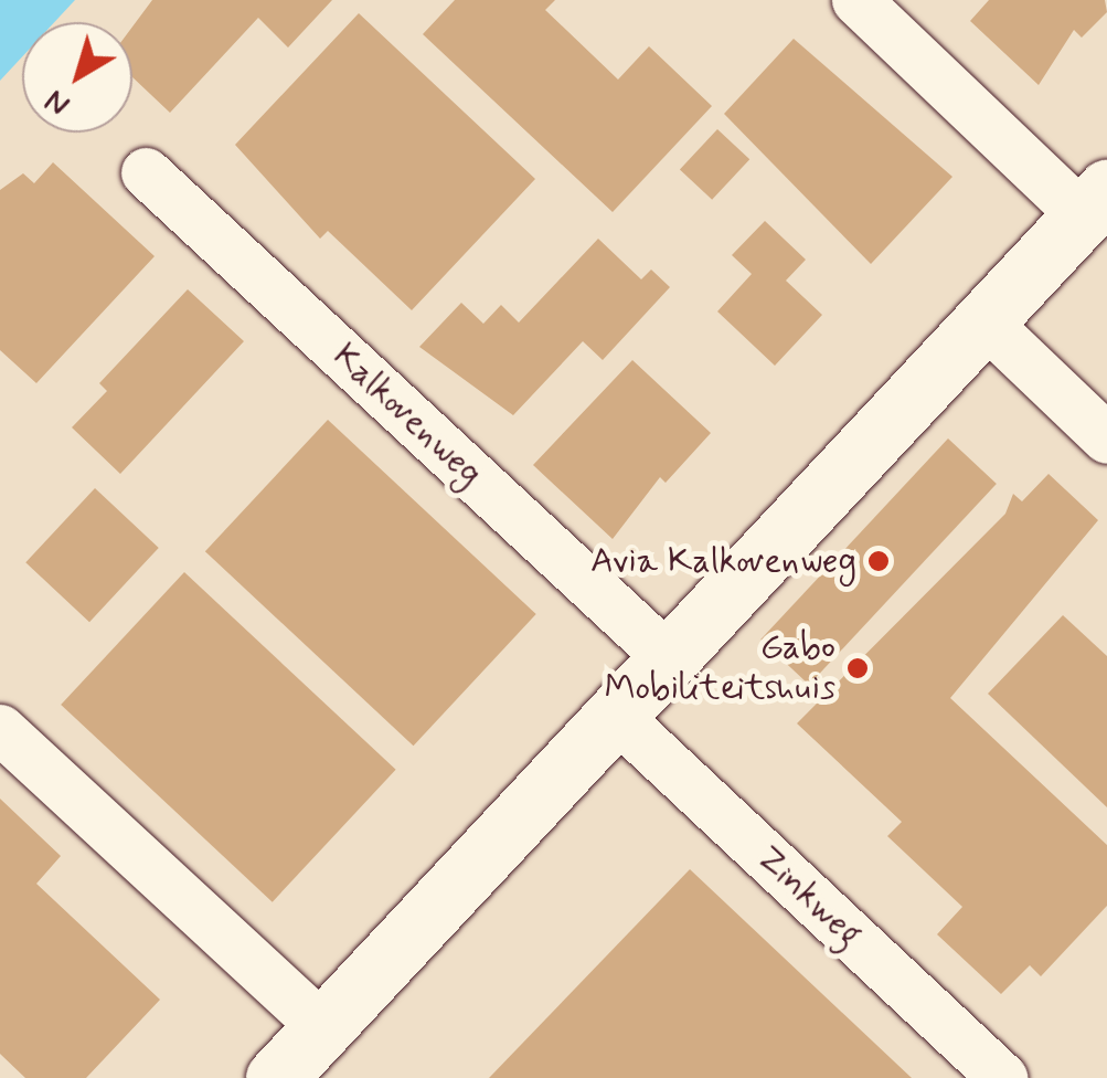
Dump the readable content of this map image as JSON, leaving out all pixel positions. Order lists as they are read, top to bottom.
{
  "streets": {
    "street": ["Kalkovenweg", "Zinkweg"]
  },
  "places": ["Avia Kalkovenweg", "Gabo Mobiliteitshuis"],
  "north": "bottom left"
}
